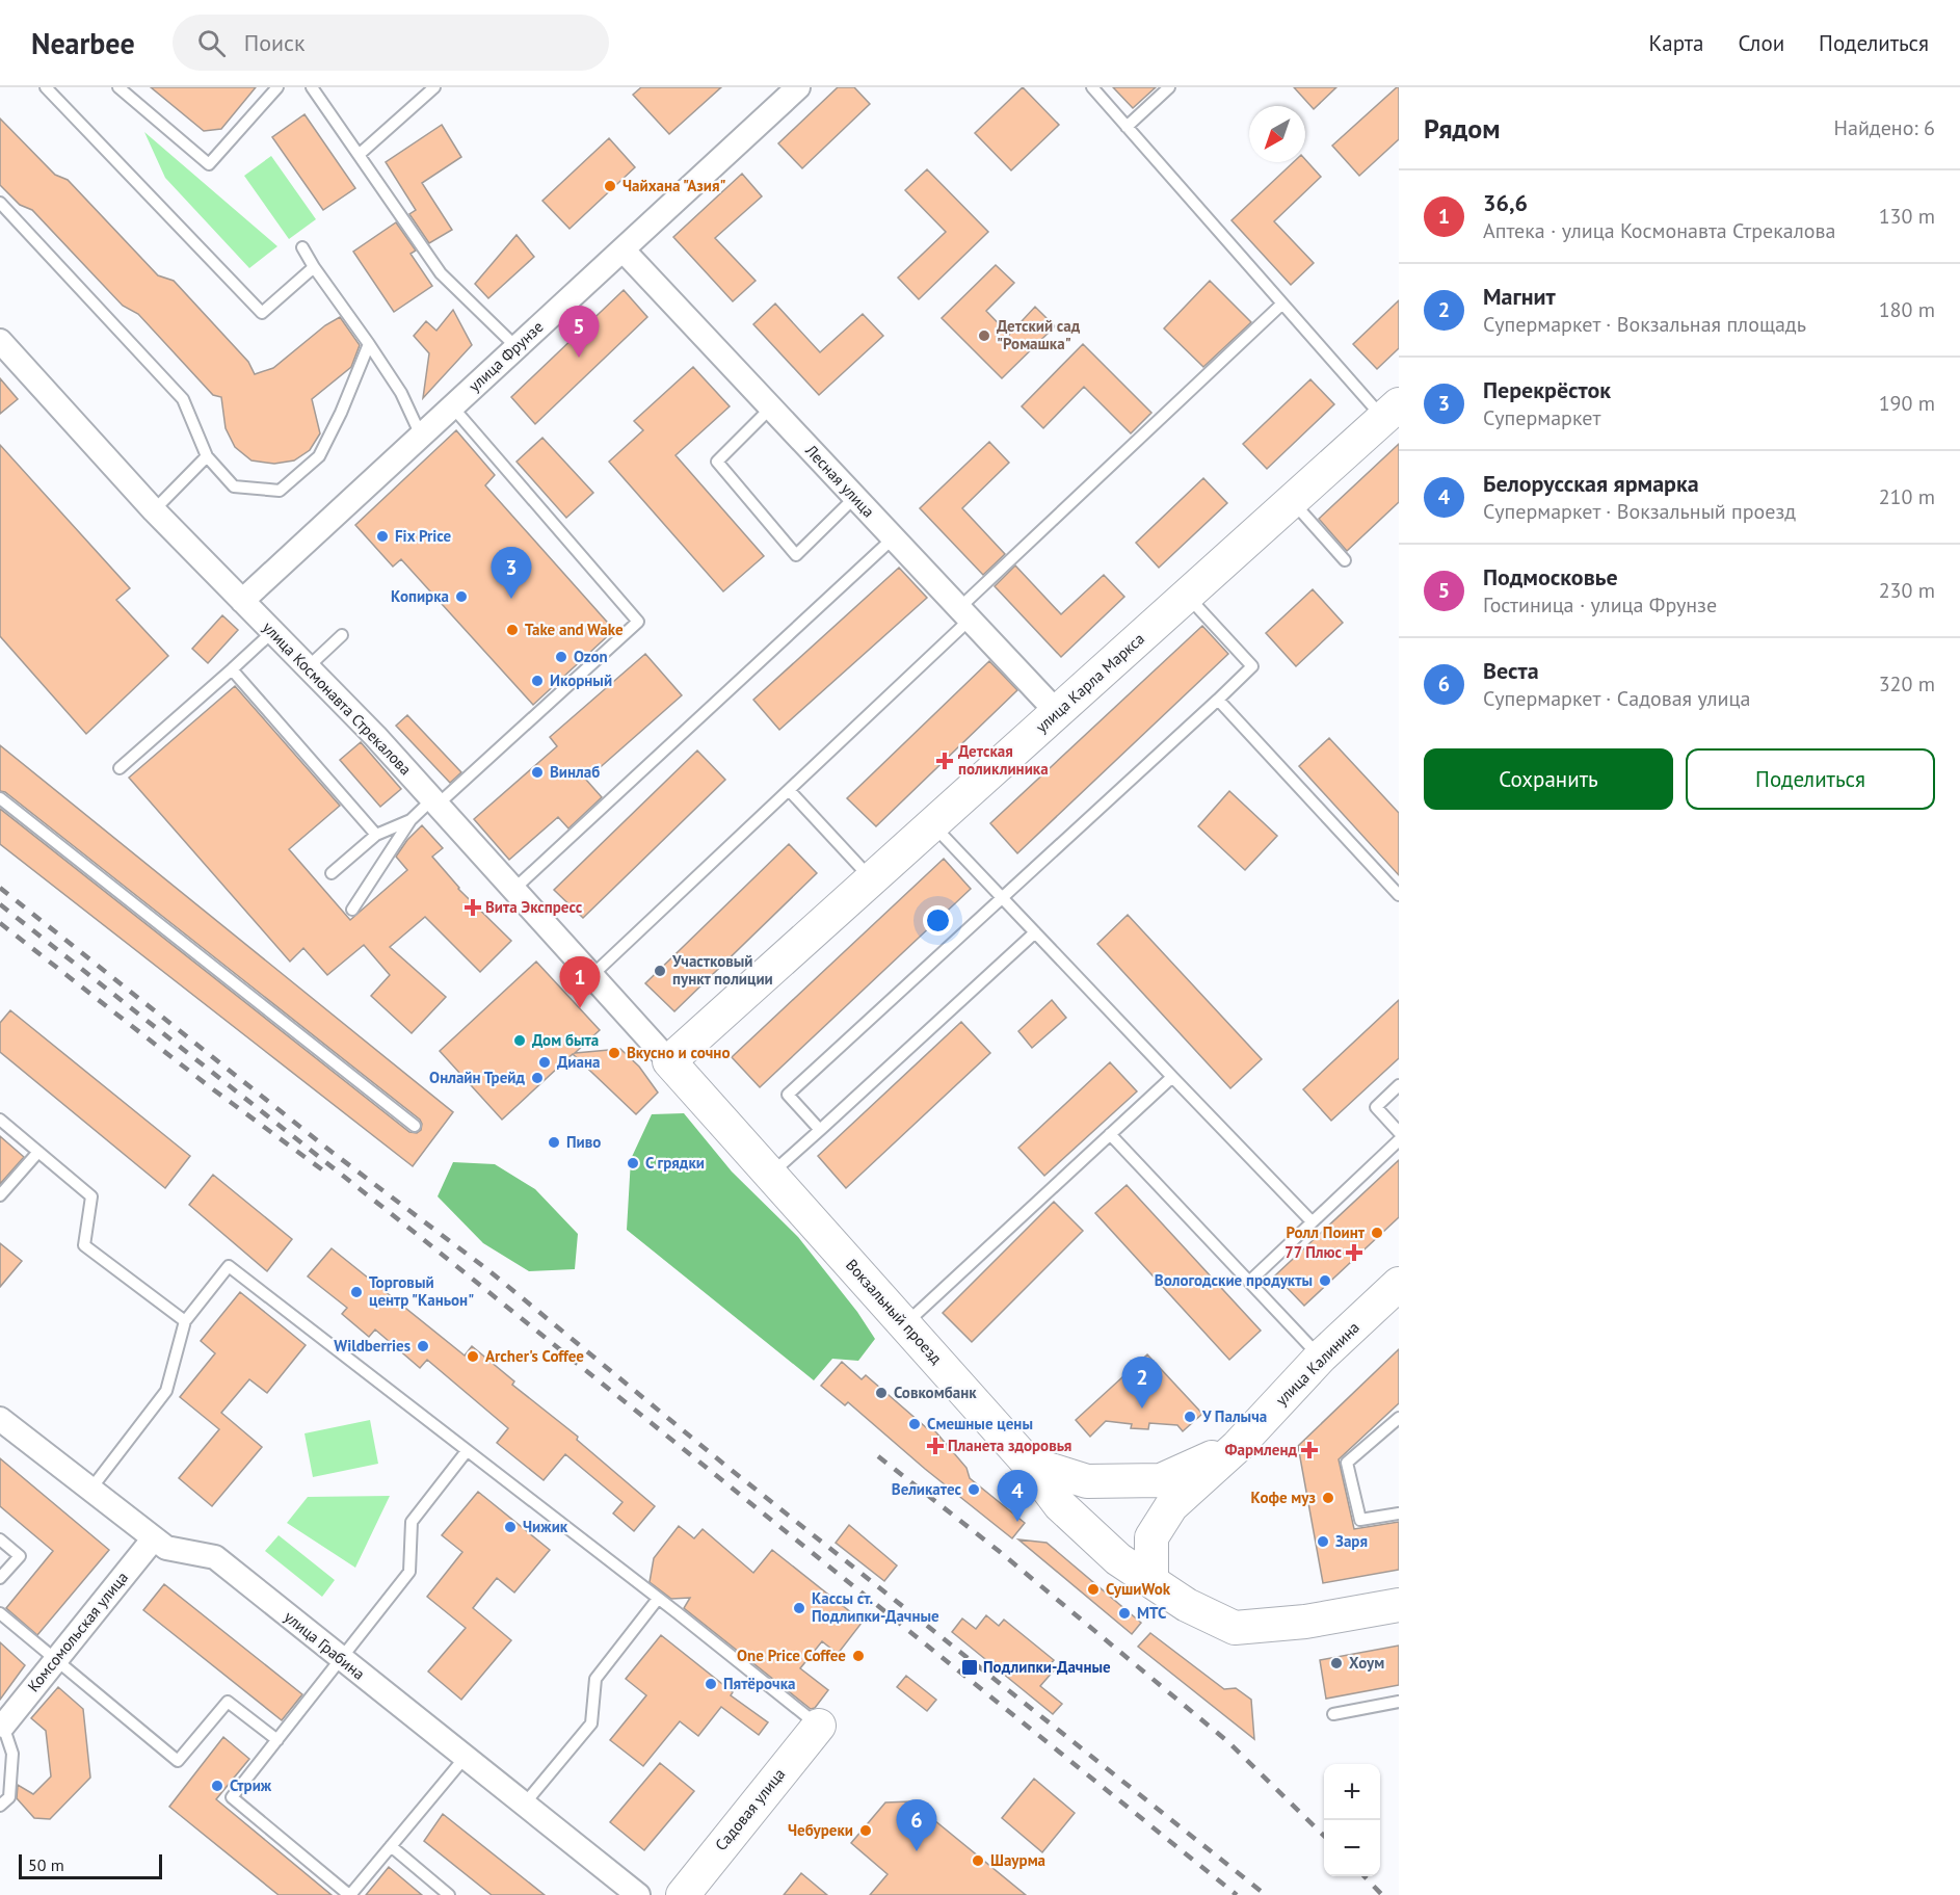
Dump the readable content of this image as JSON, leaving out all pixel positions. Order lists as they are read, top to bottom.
{
  "streets": {
    "street": [
      "улица Фрунзе",
      "Лесная улица",
      "улица Карла Маркса",
      "улица Космонавта Стрекалова",
      "Вокзальный проезд",
      "улица Калинина",
      "Комсомольская улица",
      "улица Грабина",
      "Садовая улица"
    ]
  },
  "crossings": [
    ["улица Фрунзе", "Лесная улица"],
    ["улица Фрунзе", "улица Космонавта Стрекалова"],
    ["Лесная улица", "улица Карла Маркса"],
    ["улица Карла Маркса", "улица Космонавта Стрекалова"],
    ["улица Карла Маркса", "Вокзальный проезд"],
    ["улица Космонавта Стрекалова", "Вокзальный проезд"],
    ["Вокзальный проезд", "улица Калинина"],
    ["Комсомольская улица", "улица Грабина"]
  ],
  "places": {
    "other": [
      "Чайхана \"Азия\"",
      "Детский сад \"Ромашка\"",
      "Fix Price",
      "Копирка",
      "Take and Wake",
      "Ozon",
      "Икорный",
      "Винлаб",
      "Участковый пункт полиции",
      "Дом быта",
      "Вкусно и сочно",
      "Диана",
      "Онлайн Трейд",
      "Пиво",
      "С грядки",
      "Ролл Поинт",
      "Вологодские продукты",
      "Торговый центр \"Каньон\"",
      "Wildberries",
      "Archer's Coffee",
      "Совкомбанк",
      "У Палыча",
      "Смешные цены",
      "Великатес",
      "Кофе муз",
      "Чижик",
      "Заря",
      "СушиWok",
      "Кассы ст. Подлипки-Дачные",
      "МТС",
      "One Price Coffee",
      "Хоум",
      "Пятёрочка",
      "Стриж",
      "Чебуреки",
      "Шаурма"
    ],
    "health": [
      "Детская поликлиника",
      "Вита Экспресс",
      "77 Плюс",
      "Планета здоровья",
      "Фармленд"
    ],
    "transit": ["Подлипки-Дачные"]
  },
  "scale_bar": "50 m",
  "north": "bottom left",
  "page": {
    "header": "Nearbee",
    "search": "Поиск",
    "nav": ["Карта", "Слои", "Поделиться"],
    "heading": ["Рядом", "Найдено: 6"],
    "list": [
      {
        "mark": "1",
        "name": "36,6",
        "note": "Аптека · улица Космонавта Стрекалова",
        "value": "130 m"
      },
      {
        "mark": "2",
        "name": "Магнит",
        "note": "Супермаркет · Вокзальная площадь",
        "value": "180 m"
      },
      {
        "mark": "3",
        "name": "Перекрёсток",
        "note": "Супермаркет",
        "value": "190 m"
      },
      {
        "mark": "4",
        "name": "Белорусская ярмарка",
        "note": "Супермаркет · Вокзальный проезд",
        "value": "210 m"
      },
      {
        "mark": "5",
        "name": "Подмосковье",
        "note": "Гостиница · улица Фрунзе",
        "value": "230 m"
      },
      {
        "mark": "6",
        "name": "Веста",
        "note": "Супермаркет · Садовая улица",
        "value": "320 m"
      }
    ],
    "pins": [
      "5",
      "3",
      "1",
      "2",
      "4",
      "6"
    ],
    "buttons": ["Сохранить", "Поделиться"],
    "map_buttons": ["+", "−"],
    "scale": "50 m"
  }
}
